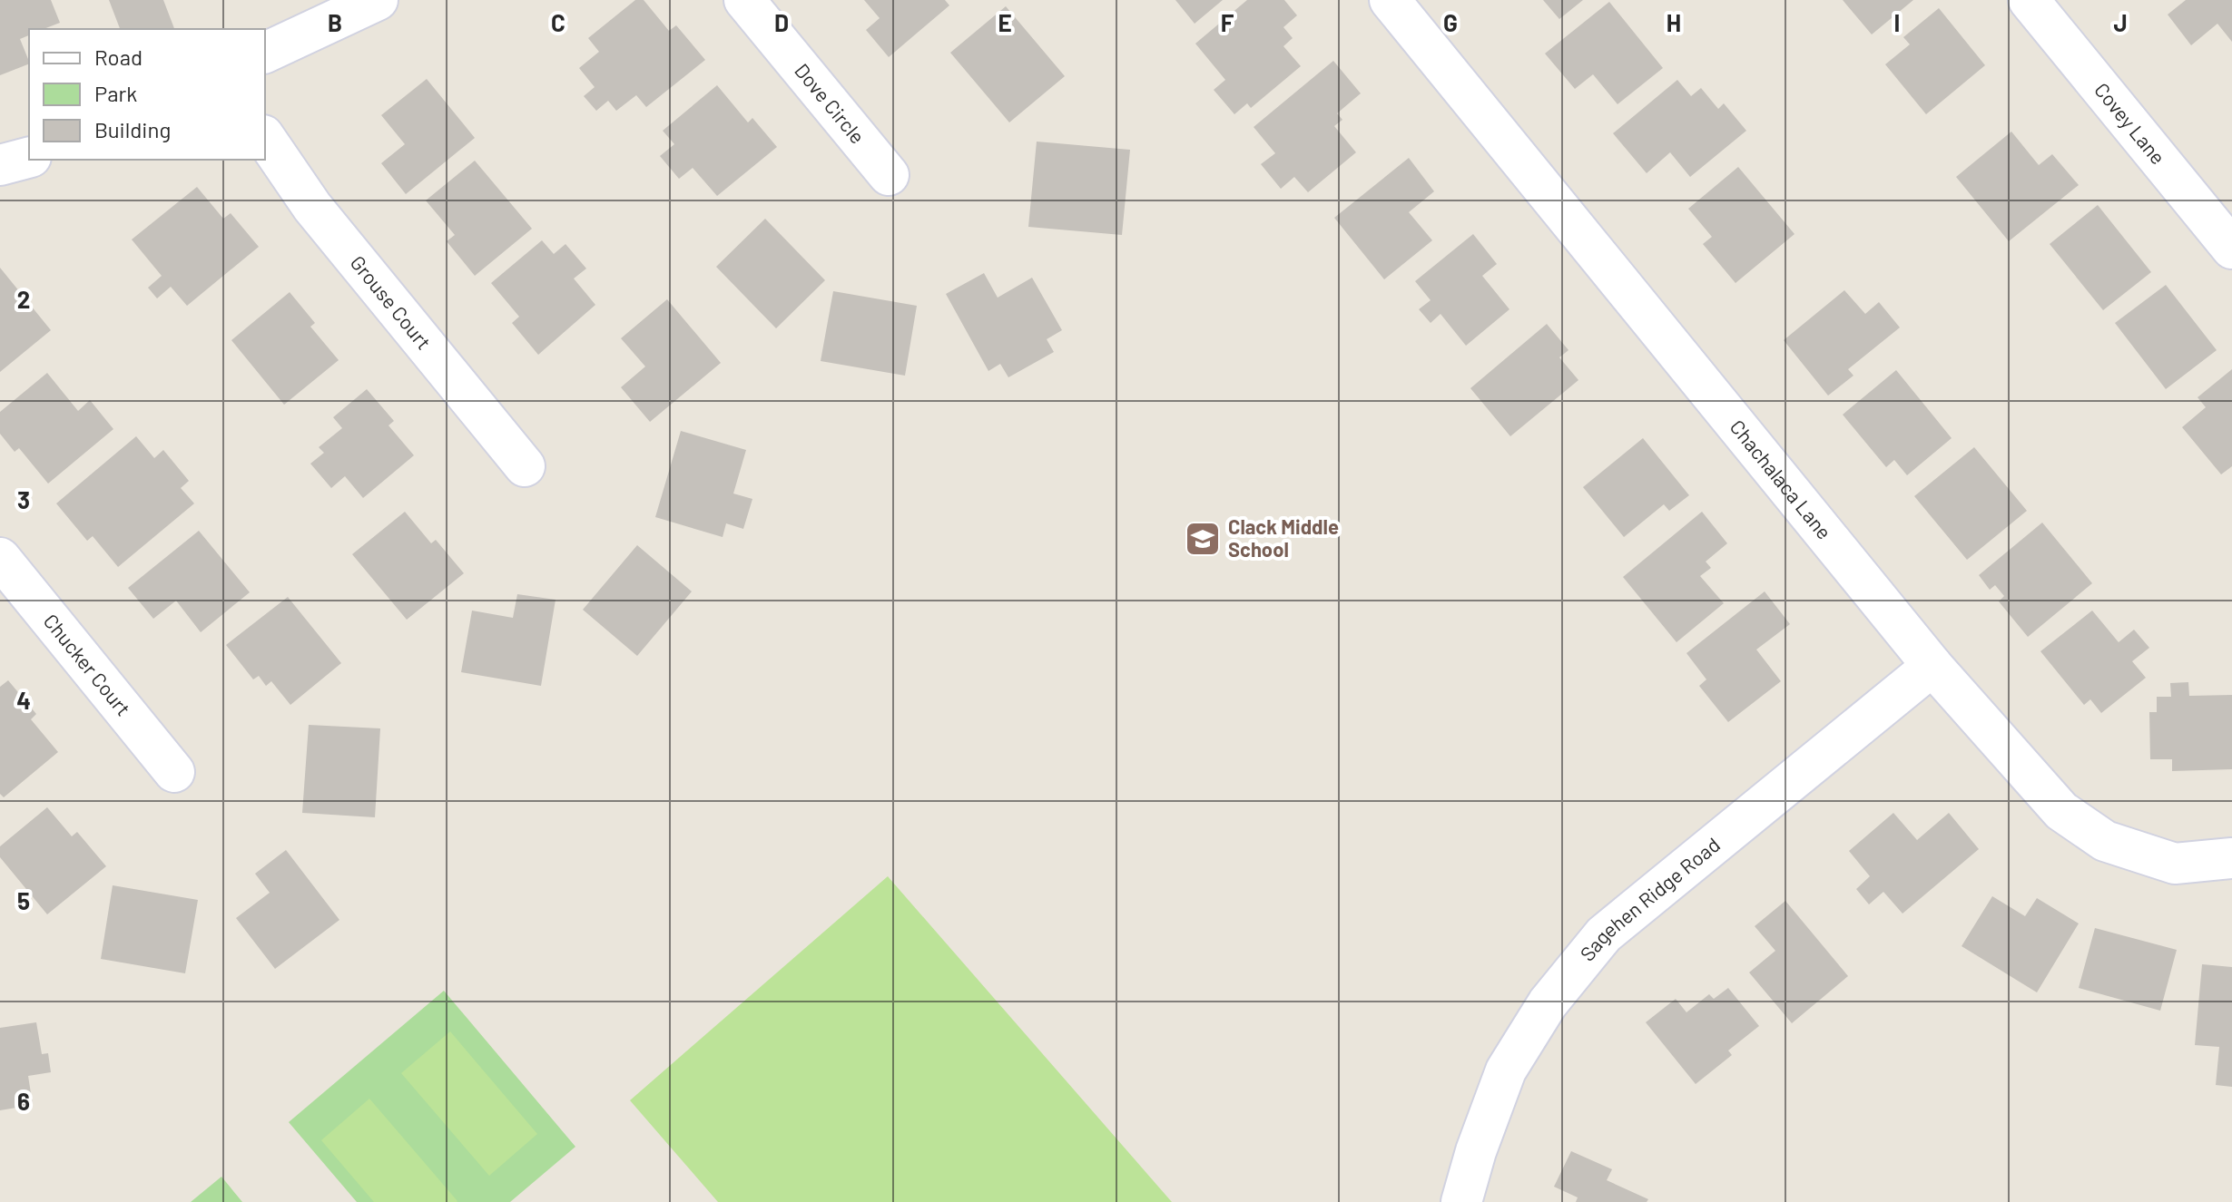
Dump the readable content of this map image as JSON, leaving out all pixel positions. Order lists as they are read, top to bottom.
{
  "streets": {
    "street": [
      "Dove Circle",
      "Covey Lane",
      "Grouse Court",
      "Chachalaca Lane",
      "Chucker Court",
      "Sagehen Ridge Road"
    ]
  },
  "crossings": [
    ["Chachalaca Lane", "Sagehen Ridge Road"]
  ],
  "places": {
    "school or university": ["Clack Middle School"]
  },
  "legend": ["Road", "Park", "Building"],
  "grid": {
    "columns": [
      "B",
      "C",
      "D",
      "E",
      "F",
      "G",
      "H",
      "I",
      "J"
    ],
    "rows": [
      "2",
      "3",
      "4",
      "5",
      "6"
    ]
  }
}
